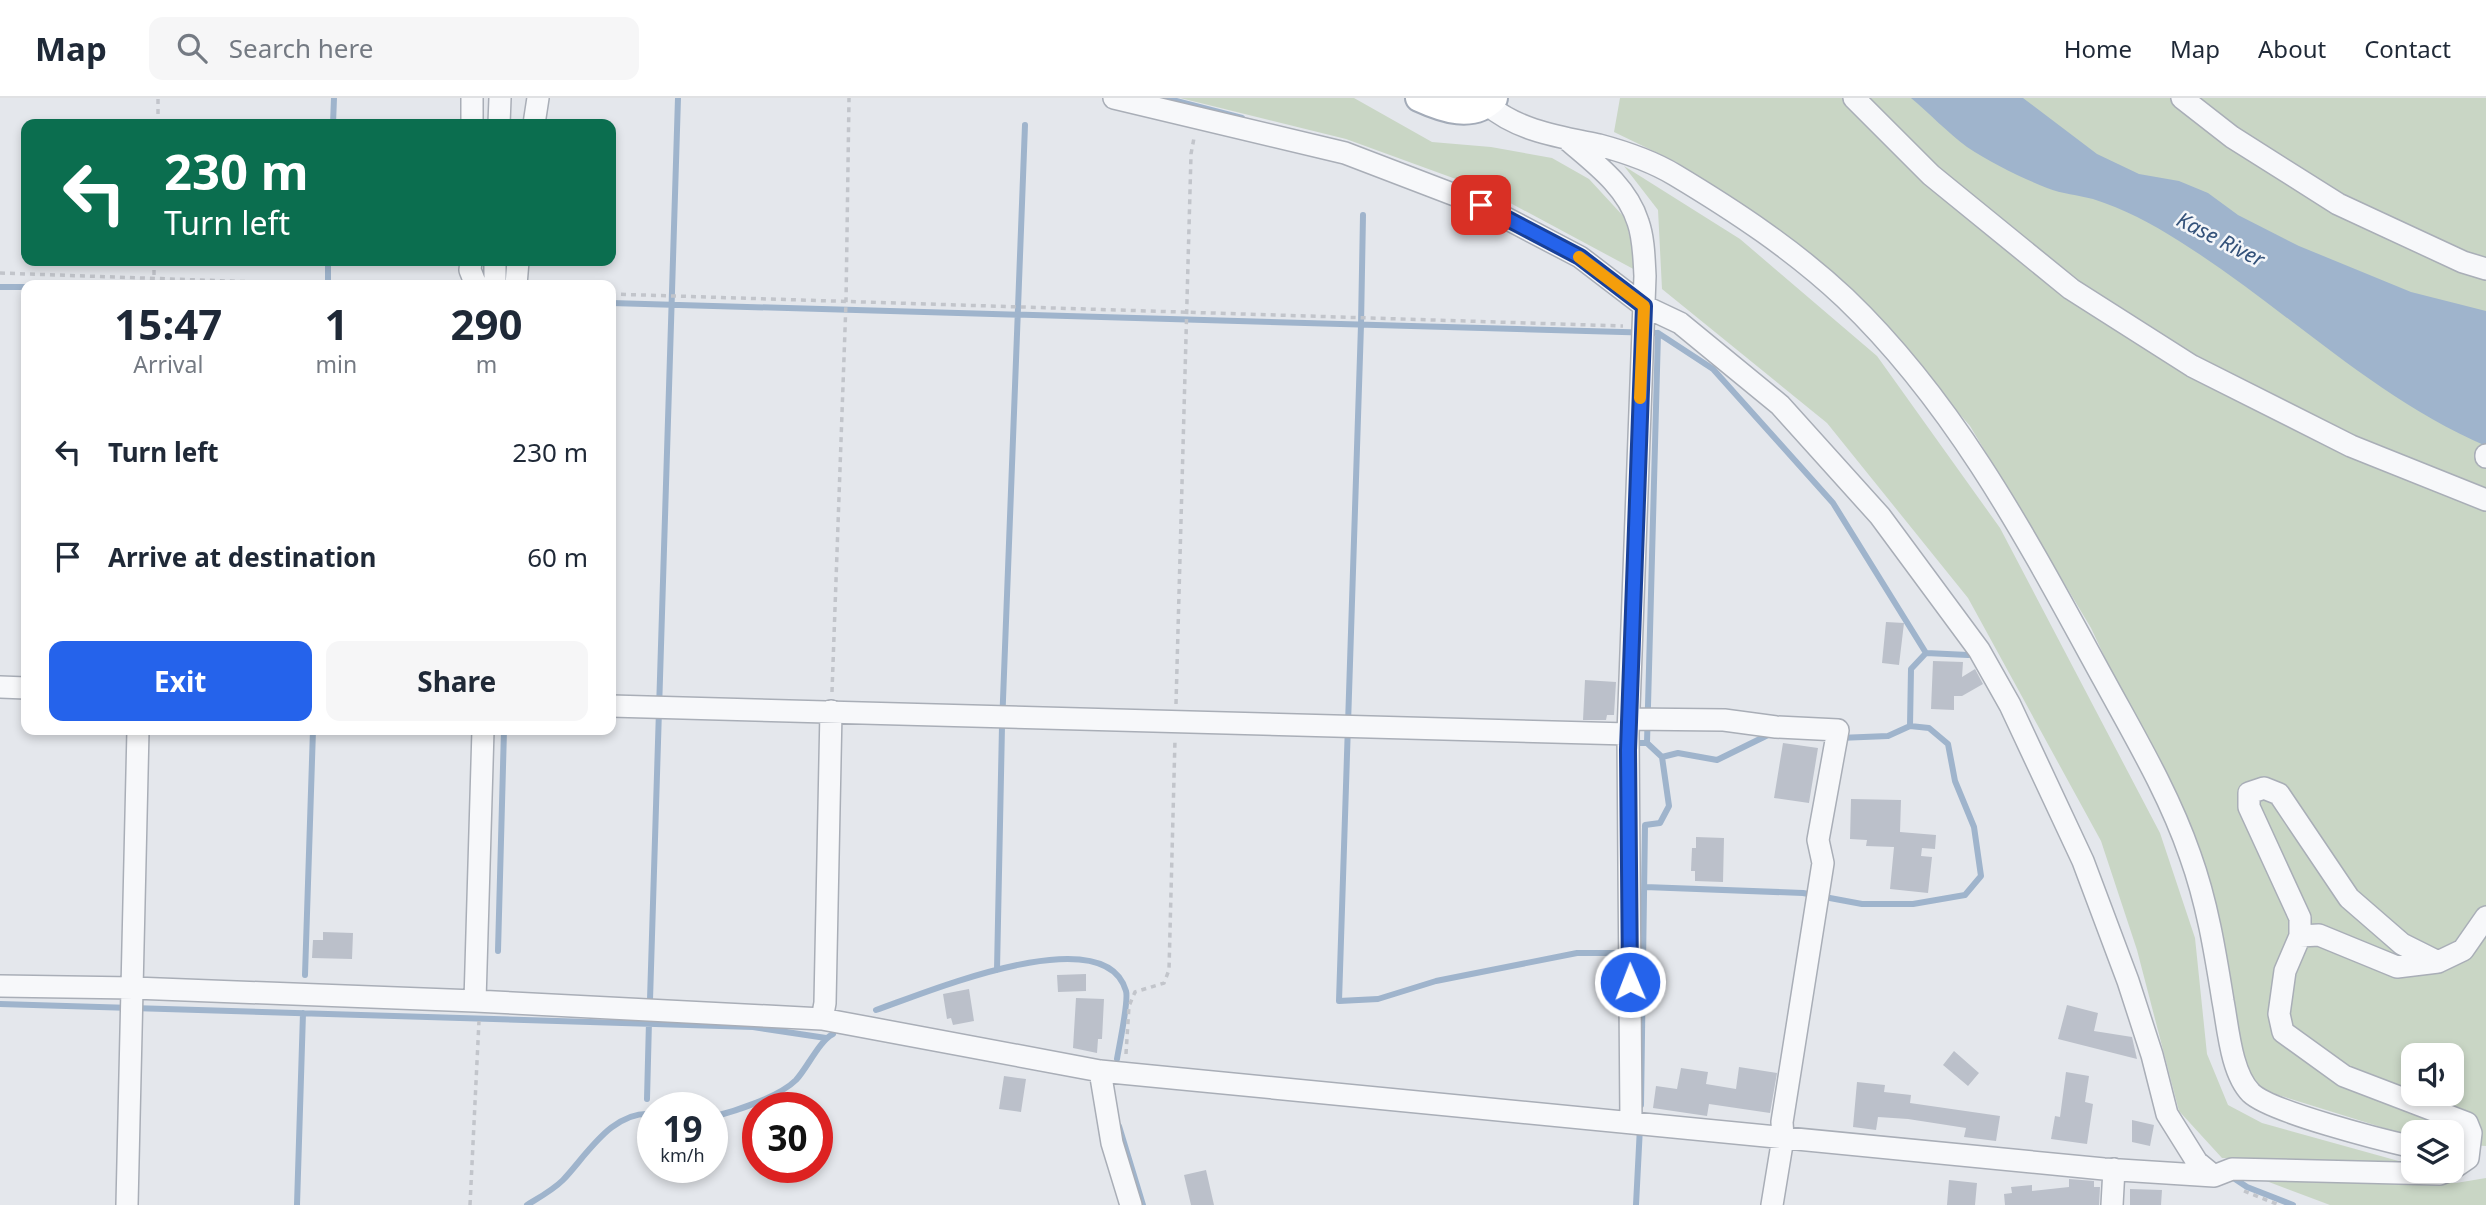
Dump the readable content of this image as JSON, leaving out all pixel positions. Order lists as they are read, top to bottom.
{
  "water": ["Kase River"],
  "page": {
    "header": "Map",
    "search": "Search here",
    "nav": [
      "Home",
      "Map",
      "About",
      "Contact"
    ],
    "turn": ["230 m", "Turn left"],
    "eta": [
      "15:47",
      "Arrival",
      "1",
      "min",
      "290",
      "m"
    ],
    "list": [
      {
        "name": "Turn left",
        "value": "230 m"
      },
      {
        "name": "Arrive at destination",
        "value": "60 m"
      }
    ],
    "buttons": ["Exit", "Share"],
    "speed": "19 km/h",
    "limit": "30"
  }
}
